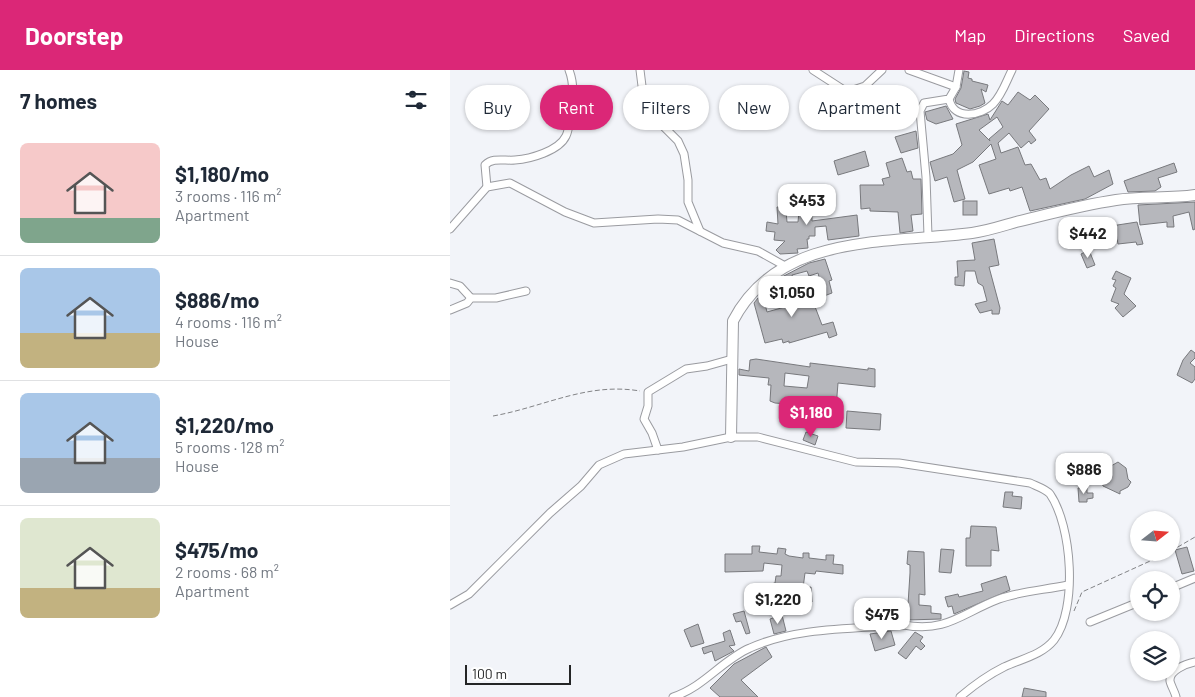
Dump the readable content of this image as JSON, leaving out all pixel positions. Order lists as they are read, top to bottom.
{
  "scale_bar": "100 m",
  "north": "right",
  "page": {
    "header": "Doorstep",
    "nav": ["Map", "Directions", "Saved"],
    "heading": "7 homes",
    "chip": [
      "Buy",
      "Rent",
      "Filters",
      "New",
      "Apartment"
    ],
    "list": [
      {
        "name": "$1,180/mo",
        "note": "3 rooms · 116 m² · Apartment"
      },
      {
        "name": "$886/mo",
        "note": "4 rooms · 116 m² · House"
      },
      {
        "name": "$1,220/mo",
        "note": "5 rooms · 128 m² · House"
      },
      {
        "name": "$475/mo",
        "note": "2 rooms · 68 m² · Apartment"
      }
    ],
    "price": [
      "$453",
      "$442",
      "$1,050",
      "$1,180",
      "$886",
      "$1,220",
      "$475"
    ],
    "scale": "100 m"
  }
}
